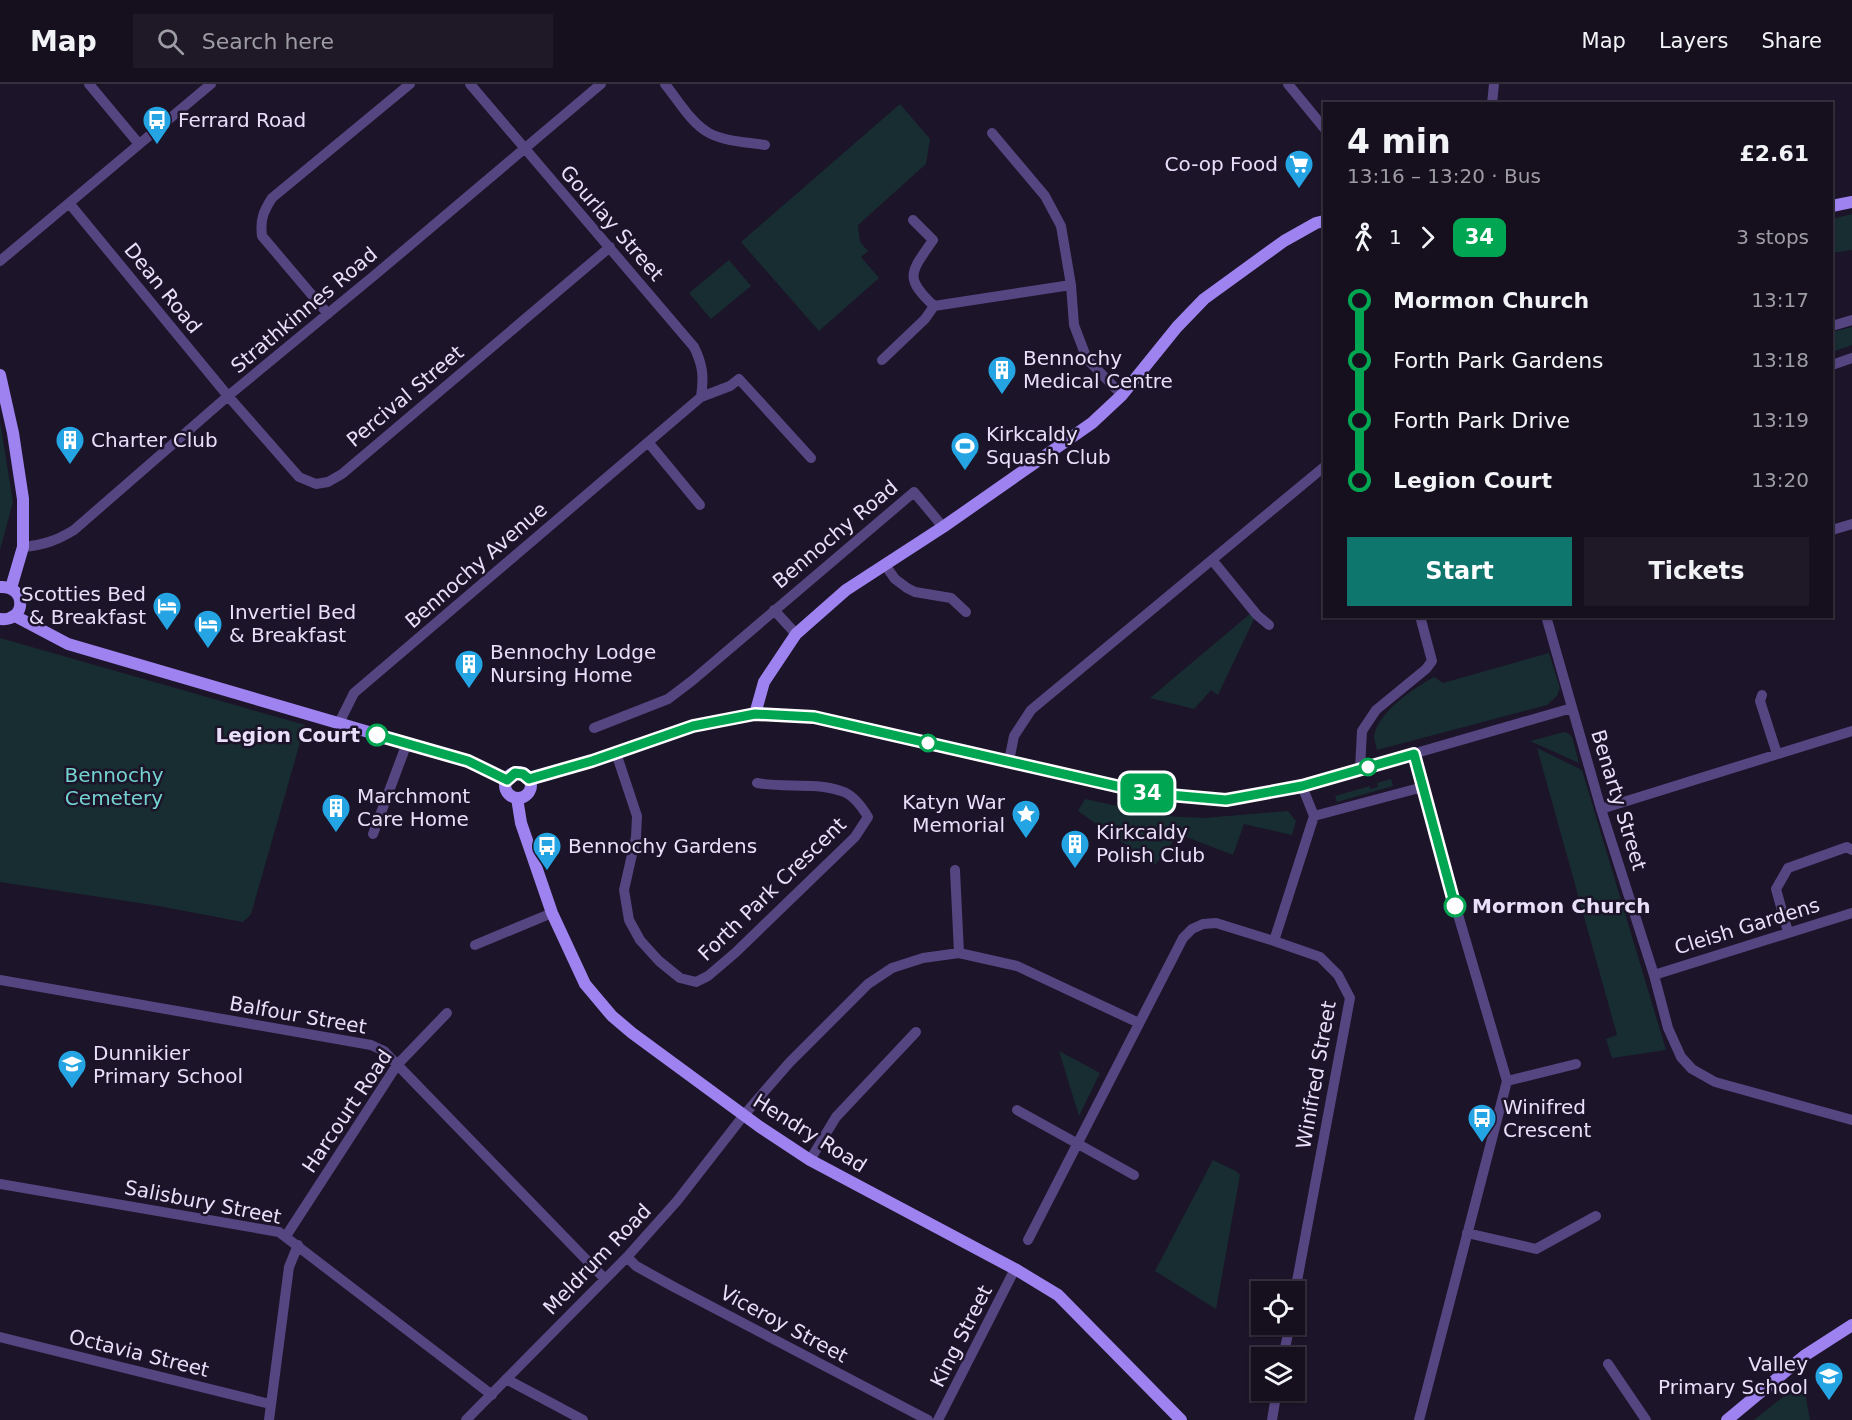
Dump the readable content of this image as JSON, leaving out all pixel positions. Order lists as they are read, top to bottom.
{
  "streets": {
    "street": [
      "Gourlay Street",
      "Dean Road",
      "Strathkinnes Road",
      "Percival Street",
      "Bennochy Road",
      "Bennochy Avenue",
      "Benarty Street",
      "Forth Park Crescent",
      "Cleish Gardens",
      "Balfour Street",
      "Winifred Street",
      "Harcourt Road",
      "Hendry Road",
      "Salisbury Street",
      "Meldrum Road",
      "Viceroy Street",
      "King Street",
      "Octavia Street"
    ]
  },
  "crossings": [
    ["Gourlay Street", "Strathkinnes Road"],
    ["Gourlay Street", "Percival Street"],
    ["Gourlay Street", "Bennochy Avenue"],
    ["Dean Road", "Strathkinnes Road"],
    ["Dean Road", "Percival Street"],
    ["Strathkinnes Road", "Percival Street"],
    ["Benarty Street", "Cleish Gardens"],
    ["Balfour Street", "Harcourt Road"],
    ["Balfour Street", "Meldrum Road"],
    ["Harcourt Road", "Salisbury Street"],
    ["Hendry Road", "Meldrum Road"],
    ["Hendry Road", "King Street"],
    ["Salisbury Street", "Meldrum Road"],
    ["Meldrum Road", "Viceroy Street"]
  ],
  "parks": ["Bennochy Cemetery"],
  "places": {
    "bus stop": ["Ferrard Road", "Bennochy Gardens", "Winifred Crescent"],
    "supermarket": ["Co-op Food"],
    "building": [
      "Bennochy Medical Centre",
      "Charter Club",
      "Bennochy Lodge Nursing Home",
      "Marchmont Care Home",
      "Kirkcaldy Polish Club"
    ],
    "sports": ["Kirkcaldy Squash Club"],
    "hotel": ["Scotties Bed & Breakfast", "Invertiel Bed & Breakfast"],
    "other": ["Legion Court", "Mormon Church"],
    "place": ["Katyn War Memorial"],
    "school or university": ["Dunnikier Primary School", "Valley Primary School"]
  },
  "lines": ["bus line 34"],
  "page": {
    "header": "Map",
    "search": "Search here",
    "nav": ["Map", "Layers", "Share"],
    "on_map": "34",
    "heading": ["4 min", "13:16 – 13:20 · Bus", "£2.61"],
    "legs": ["1", "34", "3 stops"],
    "list": [
      {
        "name": "Mormon Church",
        "value": "13:17"
      },
      {
        "name": "Forth Park Gardens",
        "value": "13:18"
      },
      {
        "name": "Forth Park Drive",
        "value": "13:19"
      },
      {
        "name": "Legion Court",
        "value": "13:20"
      }
    ],
    "buttons": ["Start", "Tickets"]
  }
}
